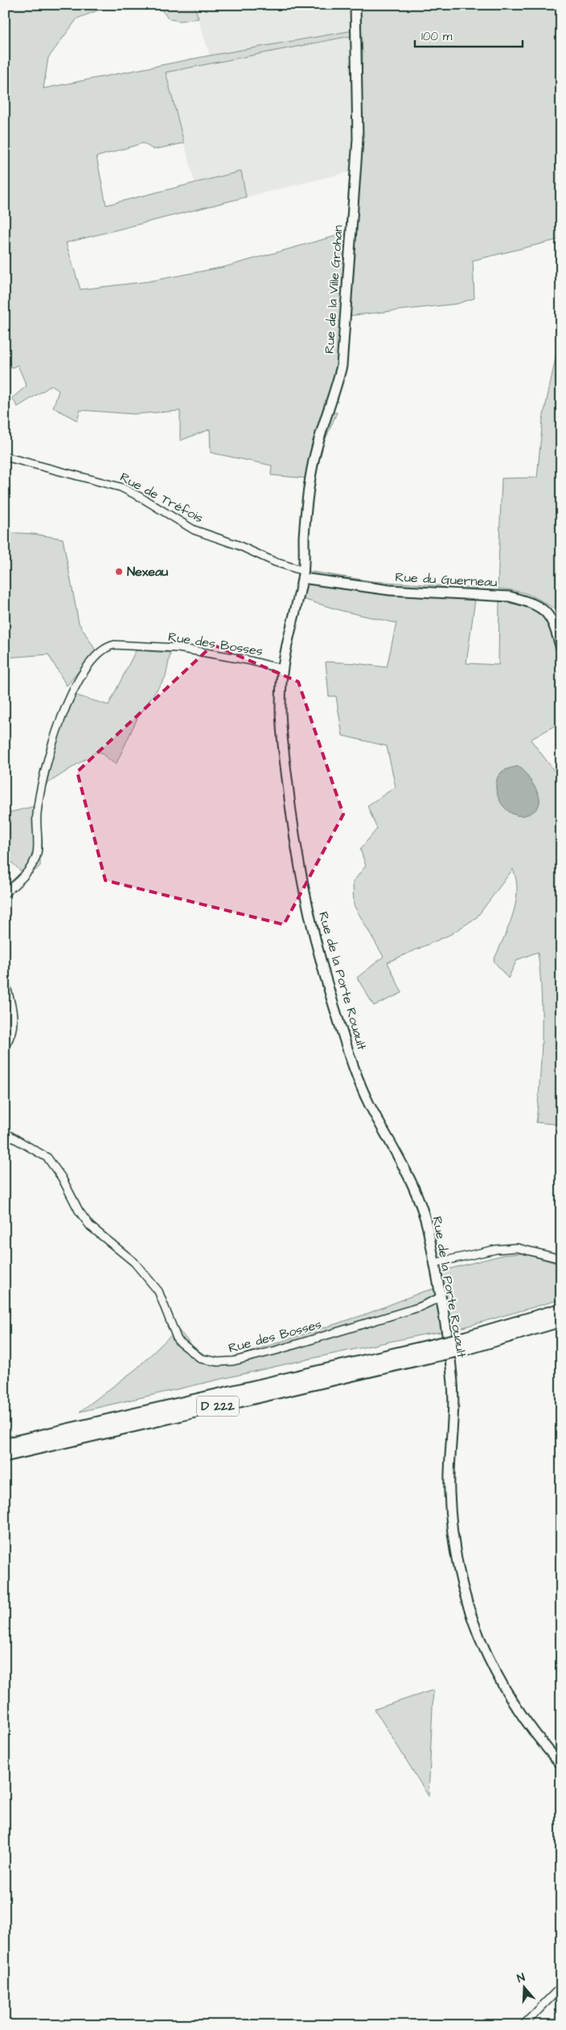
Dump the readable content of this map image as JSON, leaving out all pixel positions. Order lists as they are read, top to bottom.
{
  "streets": {
    "highway": ["D 222"],
    "street": [
      "Rue de la Ville Grohan",
      "Rue de Tréfois",
      "Rue du Guerneau",
      "Rue des Bosses",
      "Rue de la Porte Rouault"
    ]
  },
  "crossings": [
    ["Rue de la Ville Grohan", "Rue de Tréfois"],
    ["Rue de la Ville Grohan", "Rue du Guerneau"],
    ["Rue de la Ville Grohan", "Rue de la Porte Rouault"],
    ["Rue de Tréfois", "Rue du Guerneau"],
    ["Rue de Tréfois", "Rue de la Porte Rouault"],
    ["Rue du Guerneau", "Rue de la Porte Rouault"],
    ["Rue des Bosses", "Rue de la Porte Rouault"]
  ],
  "places": ["Nexeau"],
  "scale_bar": "100 m",
  "north": "top"
}
